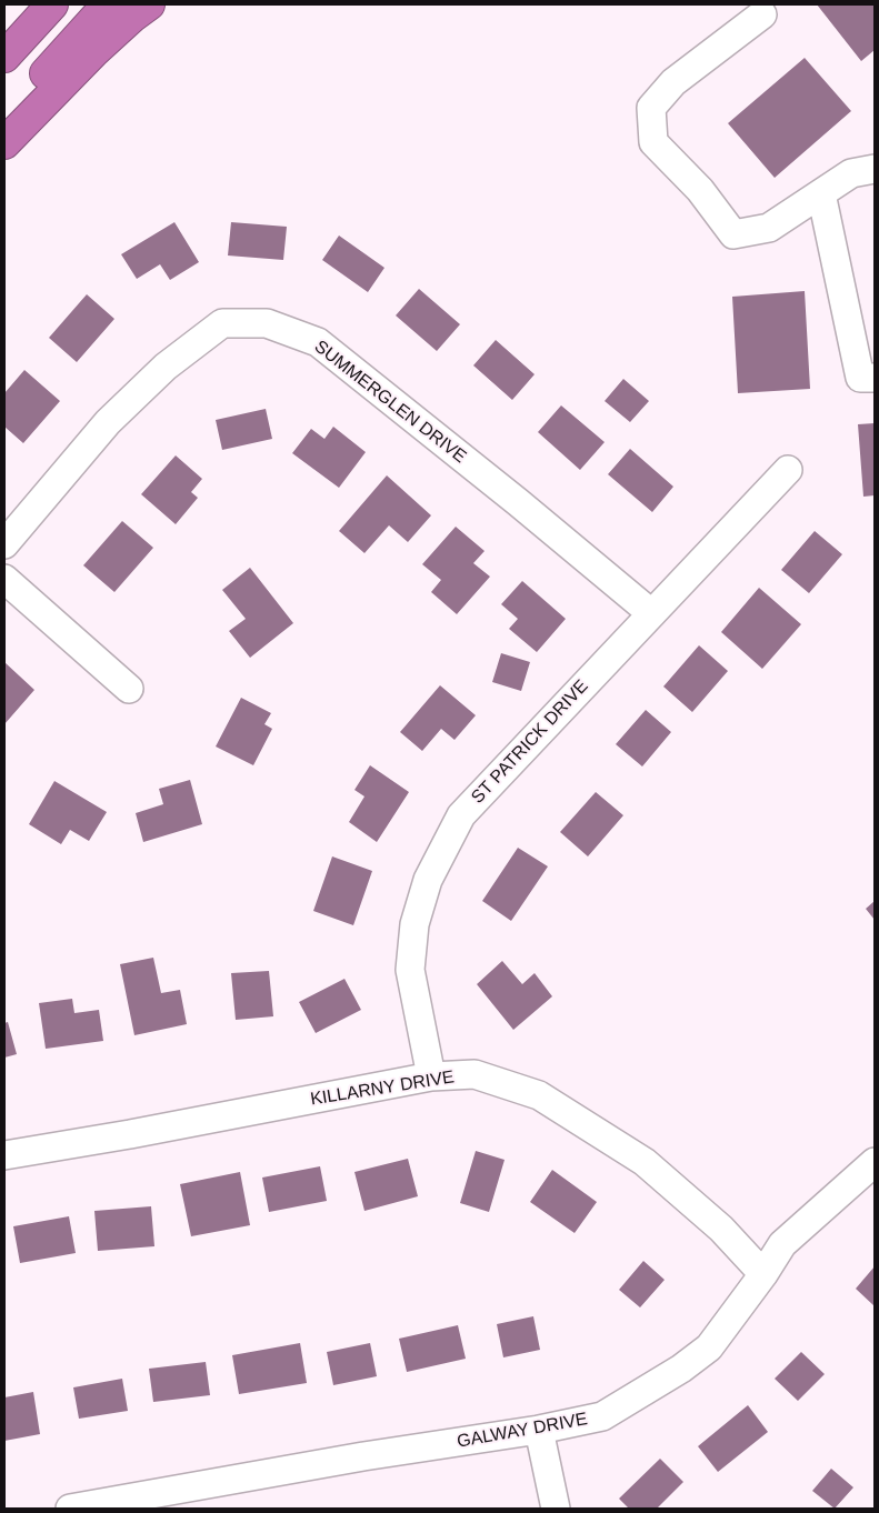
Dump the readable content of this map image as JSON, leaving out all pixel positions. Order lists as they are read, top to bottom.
{
  "streets": {
    "street": [
      "SUMMERGLEN DRIVE",
      "ST PATRICK DRIVE",
      "KILLARNY DRIVE",
      "GALWAY DRIVE"
    ]
  },
  "crossings": [
    ["SUMMERGLEN DRIVE", "ST PATRICK DRIVE"],
    ["ST PATRICK DRIVE", "KILLARNY DRIVE"],
    ["KILLARNY DRIVE", "GALWAY DRIVE"]
  ]
}
